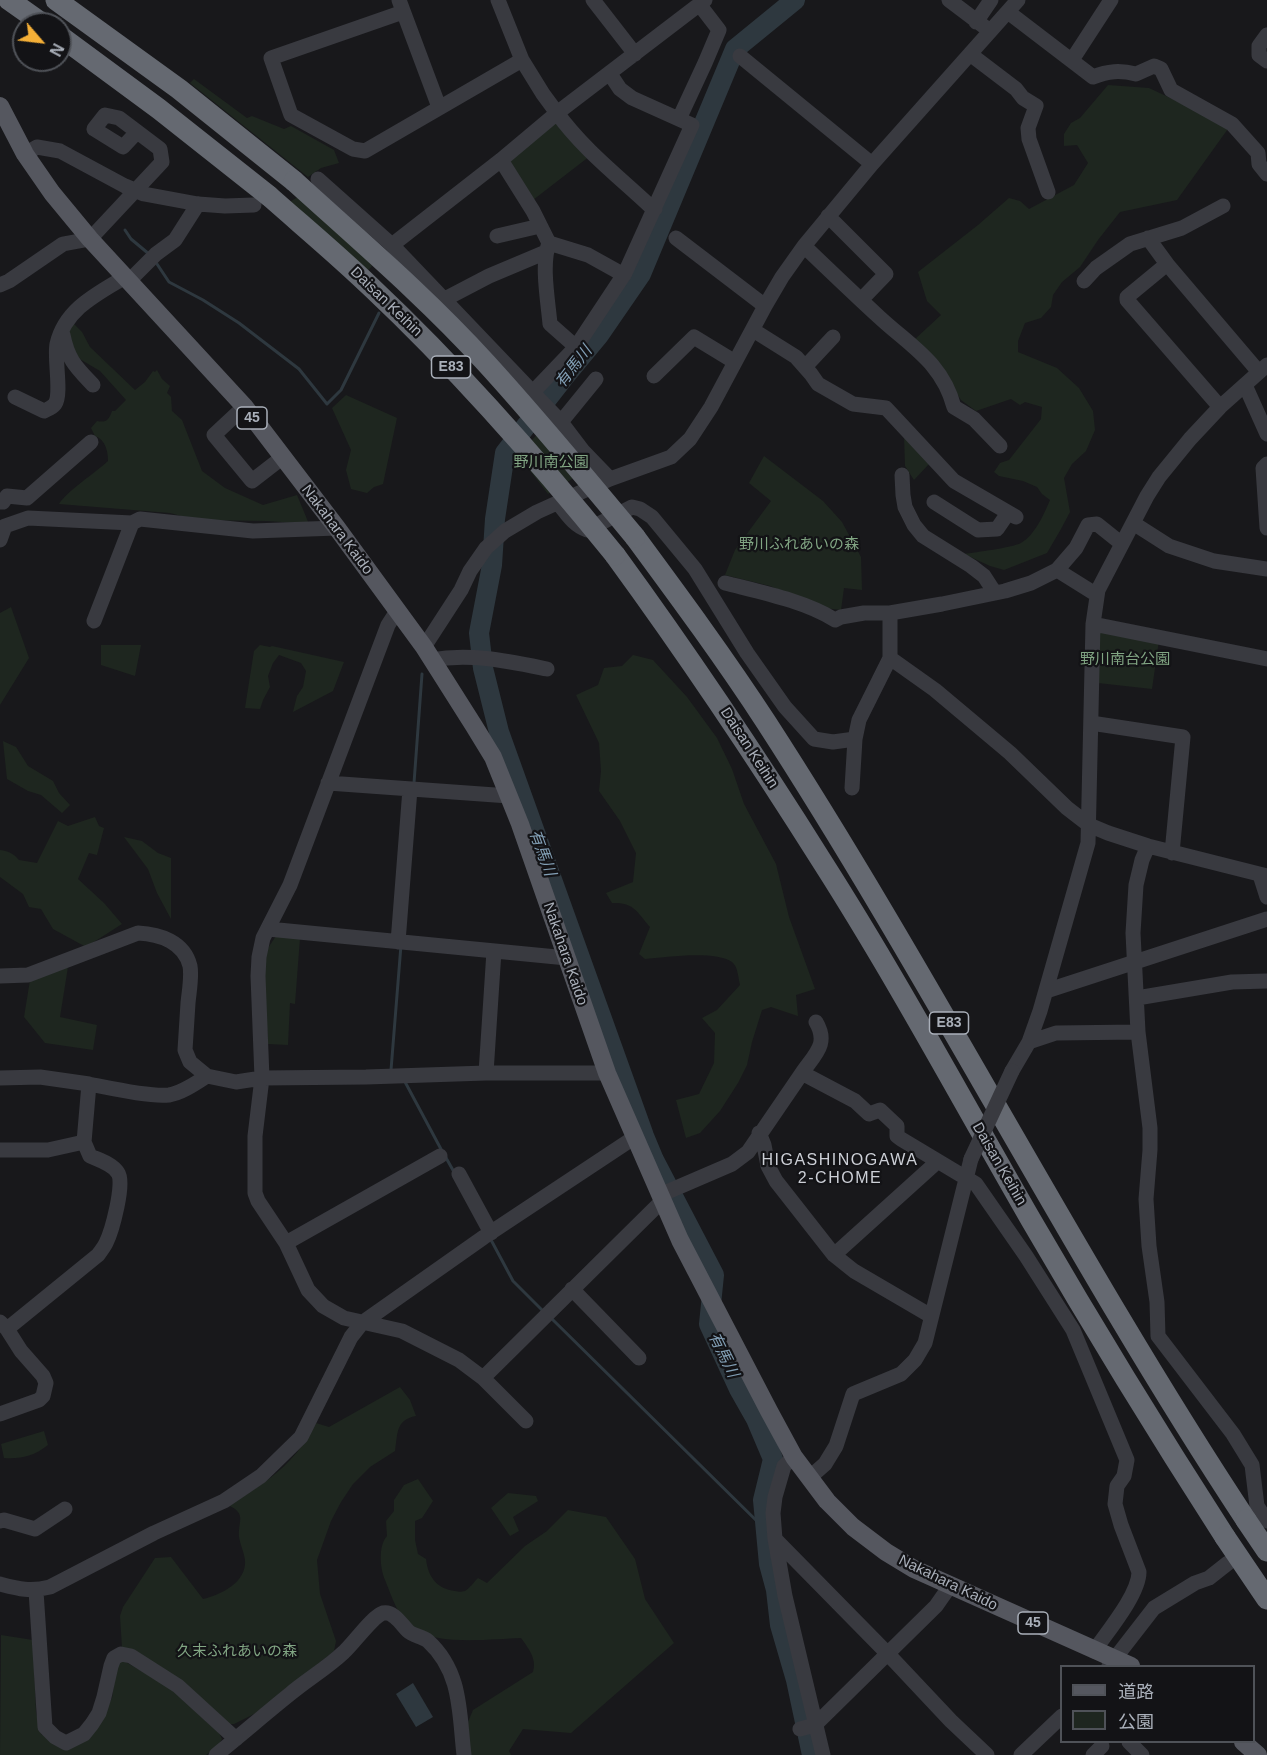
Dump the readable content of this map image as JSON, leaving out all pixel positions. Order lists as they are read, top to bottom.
{
  "streets": {
    "highway": ["Daisan Keihin", "E83"],
    "main road": ["45", "Nakahara Kaido"]
  },
  "districts": ["HIGASHINOGAWA 2-CHOME"],
  "water": ["有馬川"],
  "parks": [
    "野川南公園",
    "野川ふれあいの森",
    "野川南台公園",
    "久末ふれあいの森"
  ],
  "legend": ["道路", "公園"],
  "north": "bottom right"
}
